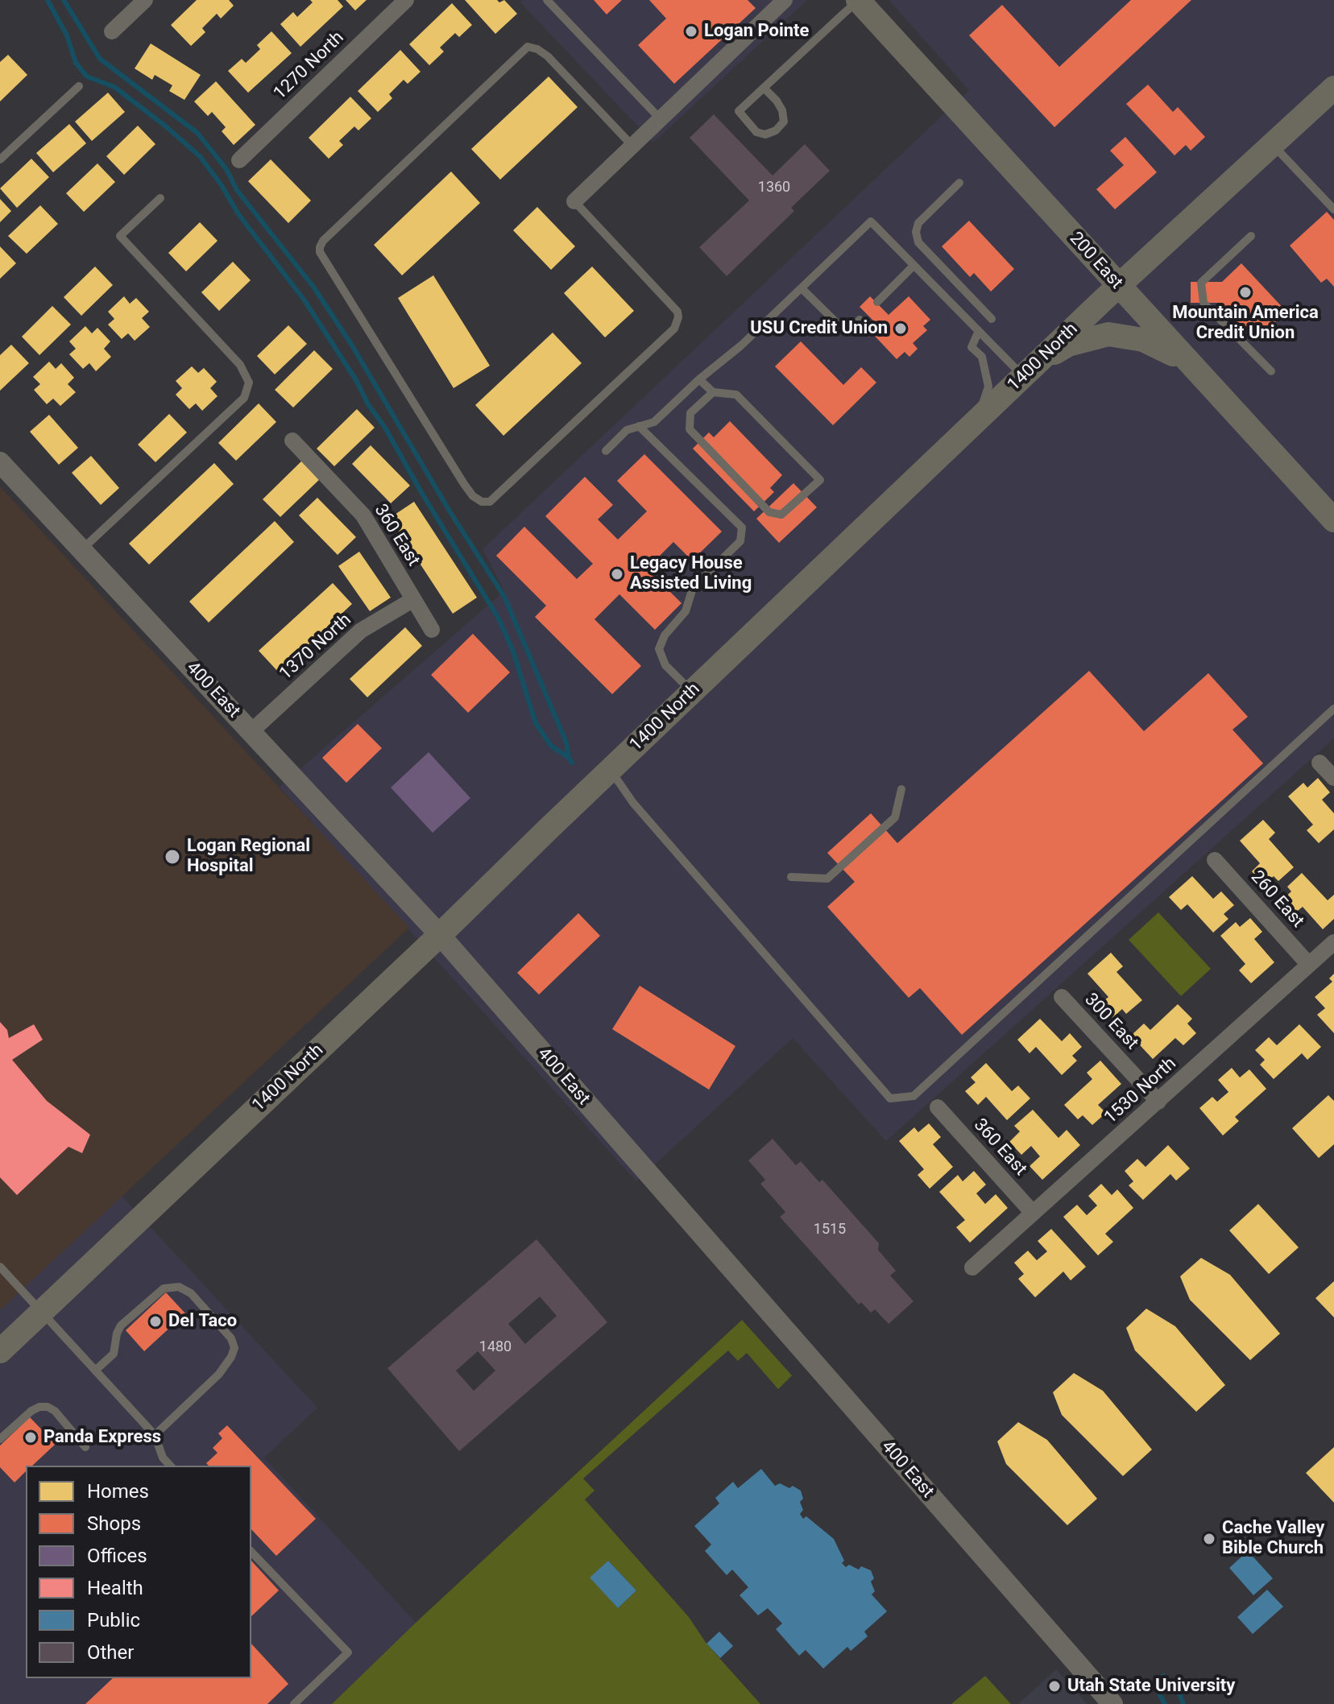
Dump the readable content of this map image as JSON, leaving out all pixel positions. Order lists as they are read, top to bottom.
{
  "streets": {
    "main road": ["200 East", "1400 North"],
    "street": [
      "1270 North",
      "360 East",
      "1370 North",
      "400 East",
      "260 East",
      "300 East",
      "1530 North"
    ]
  },
  "crossings": [
    ["200 East", "1400 North"],
    ["1400 North", "400 East"],
    ["360 East", "1370 North"],
    ["360 East", "1530 North"],
    ["1370 North", "400 East"],
    ["260 East", "1530 North"],
    ["300 East", "1530 North"]
  ],
  "places": [
    "Logan Pointe",
    "Mountain America Credit Union",
    "USU Credit Union",
    "Legacy House Assisted Living",
    "Logan Regional Hospital",
    "Del Taco",
    "Panda Express",
    "Cache Valley Bible Church",
    "Utah State University"
  ],
  "house_numbers": ["1360", "1515", "1480"],
  "legend": [
    "Homes",
    "Shops",
    "Offices",
    "Health",
    "Public",
    "Other"
  ]
}
